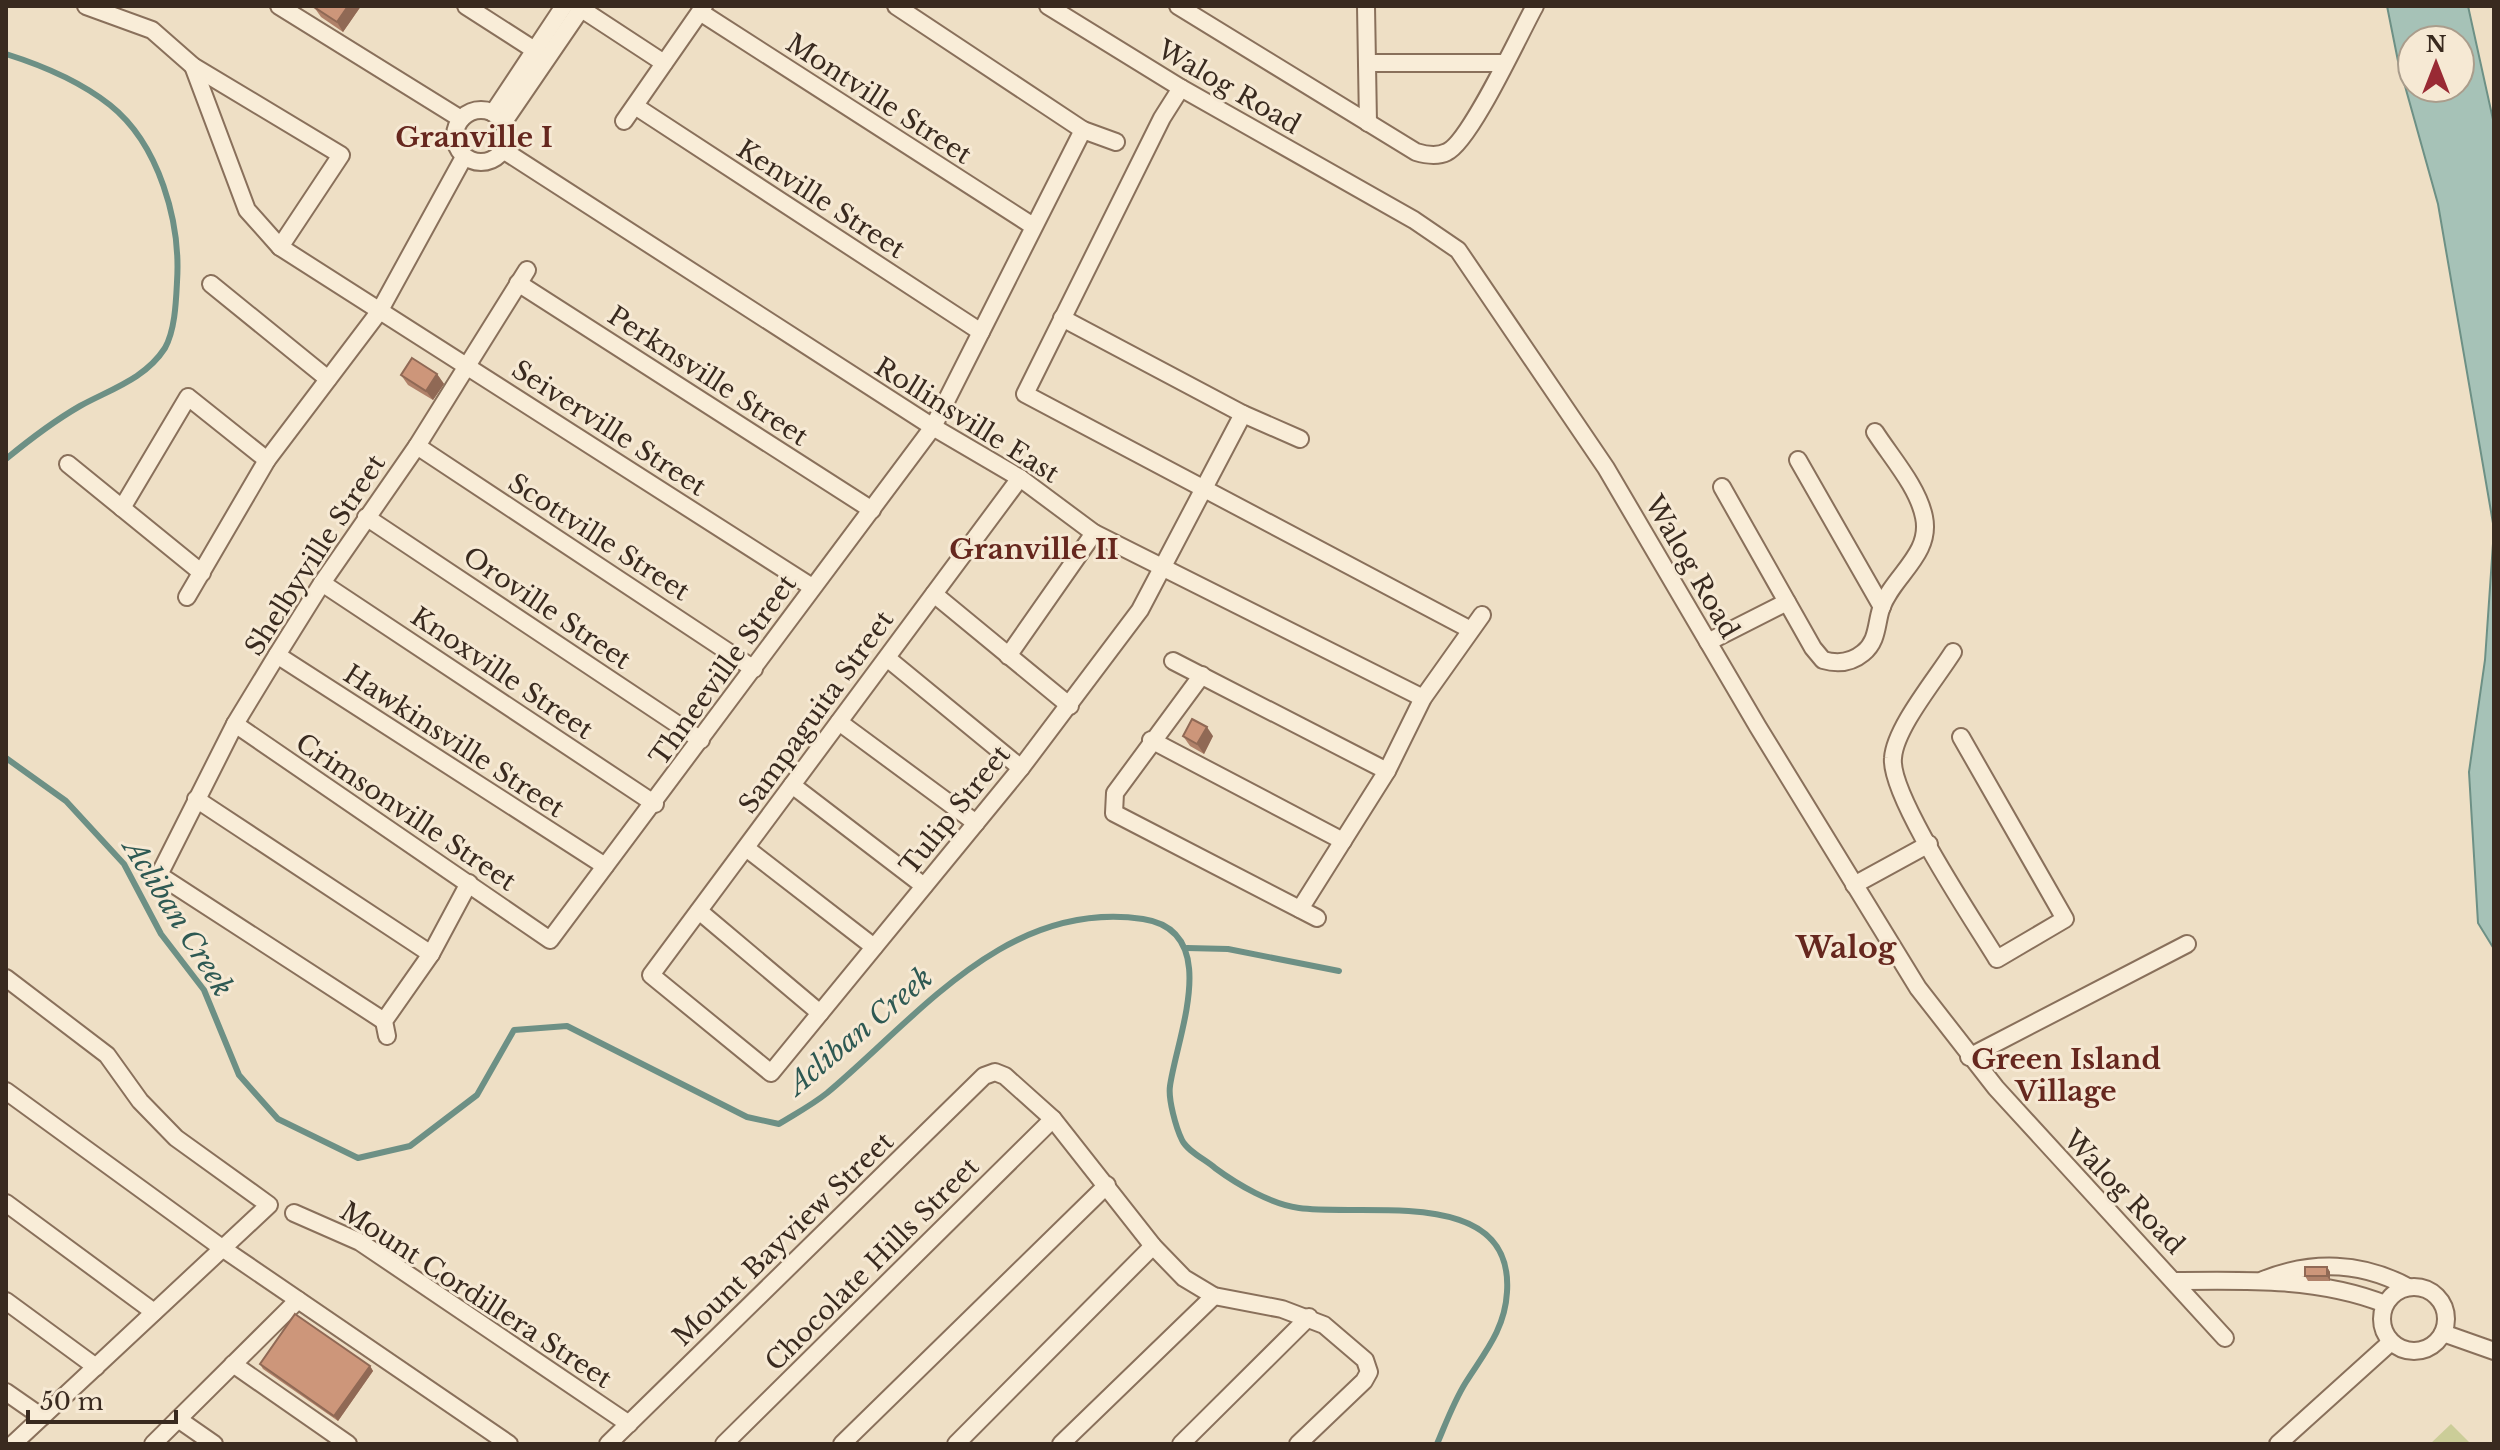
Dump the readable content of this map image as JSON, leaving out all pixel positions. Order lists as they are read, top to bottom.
{
  "streets": {
    "street": [
      "Walog Road",
      "Montville Street",
      "Kenville Street",
      "Perknsville Street",
      "Rollinsville East",
      "Seiverville Street",
      "Scottville Street",
      "Shelbyville Street",
      "Oroville Street",
      "Thneeville Street",
      "Knoxville Street",
      "Sampaguita Street",
      "Hawkinsville Street",
      "Tulip Street",
      "Crimsonville Street",
      "Mount Bayview Street",
      "Chocolate Hills Street",
      "Mount Cordillera Street"
    ]
  },
  "crossings": [
    ["Montville Street", "Thneeville Street"],
    ["Kenville Street", "Thneeville Street"],
    ["Perknsville Street", "Shelbyville Street"],
    ["Perknsville Street", "Thneeville Street"],
    ["Rollinsville East", "Thneeville Street"],
    ["Rollinsville East", "Sampaguita Street"],
    ["Rollinsville East", "Tulip Street"],
    ["Seiverville Street", "Shelbyville Street"],
    ["Seiverville Street", "Thneeville Street"],
    ["Scottville Street", "Shelbyville Street"],
    ["Scottville Street", "Thneeville Street"],
    ["Shelbyville Street", "Oroville Street"],
    ["Shelbyville Street", "Knoxville Street"],
    ["Shelbyville Street", "Hawkinsville Street"],
    ["Shelbyville Street", "Crimsonville Street"],
    ["Oroville Street", "Thneeville Street"],
    ["Thneeville Street", "Knoxville Street"],
    ["Thneeville Street", "Hawkinsville Street"],
    ["Thneeville Street", "Crimsonville Street"],
    ["Sampaguita Street", "Tulip Street"],
    ["Mount Bayview Street", "Chocolate Hills Street"],
    ["Mount Bayview Street", "Mount Cordillera Street"]
  ],
  "districts": [
    "Granville I",
    "Granville II",
    "Walog",
    "Green Island Village"
  ],
  "water": ["Acliban Creek"],
  "scale_bar": "50 m",
  "north": "top"
}
